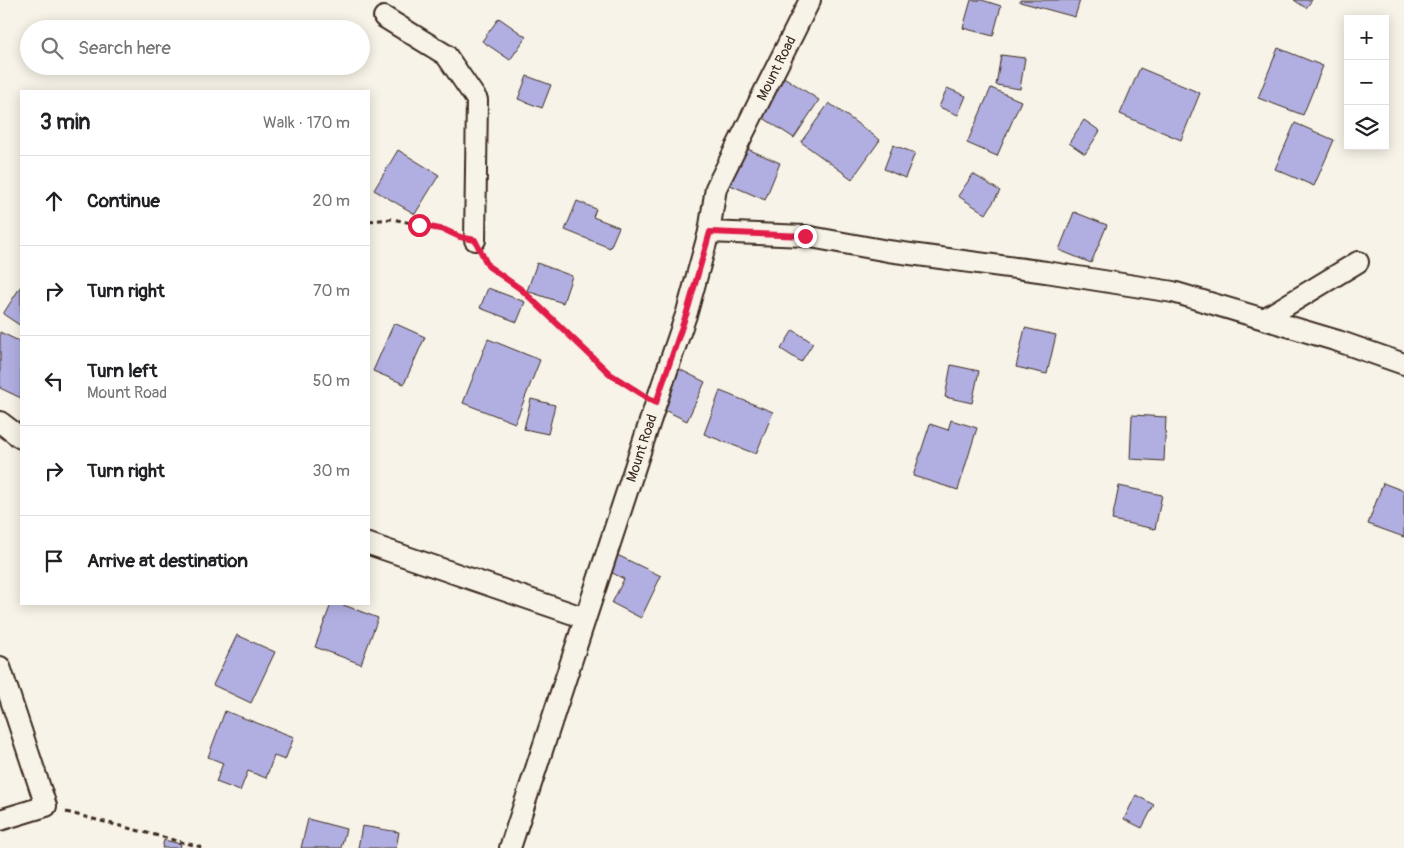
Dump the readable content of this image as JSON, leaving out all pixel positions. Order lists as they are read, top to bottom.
{
  "streets": {
    "street": ["Mount Road"]
  },
  "page": {
    "map_buttons": ["+", "−"],
    "search": "Search here",
    "heading": ["3 min", "Walk · 170 m"],
    "list": [
      ["Continue", "20 m"],
      ["Turn right", "70 m"],
      ["Turn left", "Mount Road", "50 m"],
      ["Turn right", "30 m"],
      "Arrive at destination"
    ]
  }
}
